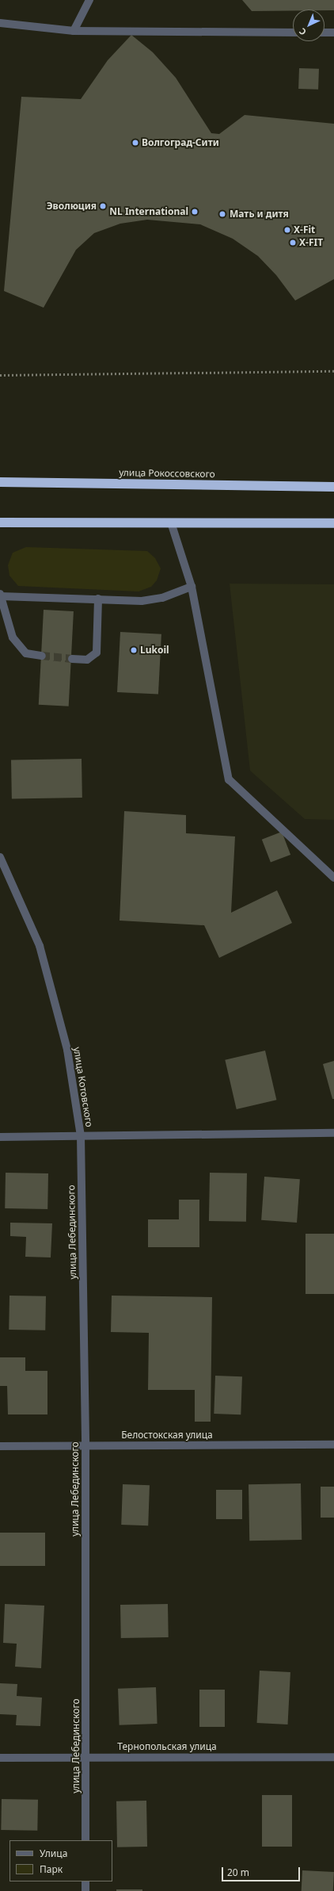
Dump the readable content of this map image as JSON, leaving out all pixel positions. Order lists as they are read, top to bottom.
{
  "streets": {
    "highway": ["улица Рокоссовского"],
    "street": [
      "улица Котовского",
      "улица Лебединского",
      "Белостокская улица",
      "Тернопольская улица"
    ]
  },
  "crossings": [
    ["улица Котовского", "улица Лебединского"],
    ["улица Лебединского", "Белостокская улица"],
    ["улица Лебединского", "Тернопольская улица"]
  ],
  "places": [
    "Волгоград-Сити",
    "Эволюция",
    "NL International",
    "Мать и дитя",
    "X-Fit",
    "X-FIT",
    "Lukoil"
  ],
  "legend": ["Улица", "Парк"],
  "scale_bar": "20 m",
  "north": "bottom left"
}
